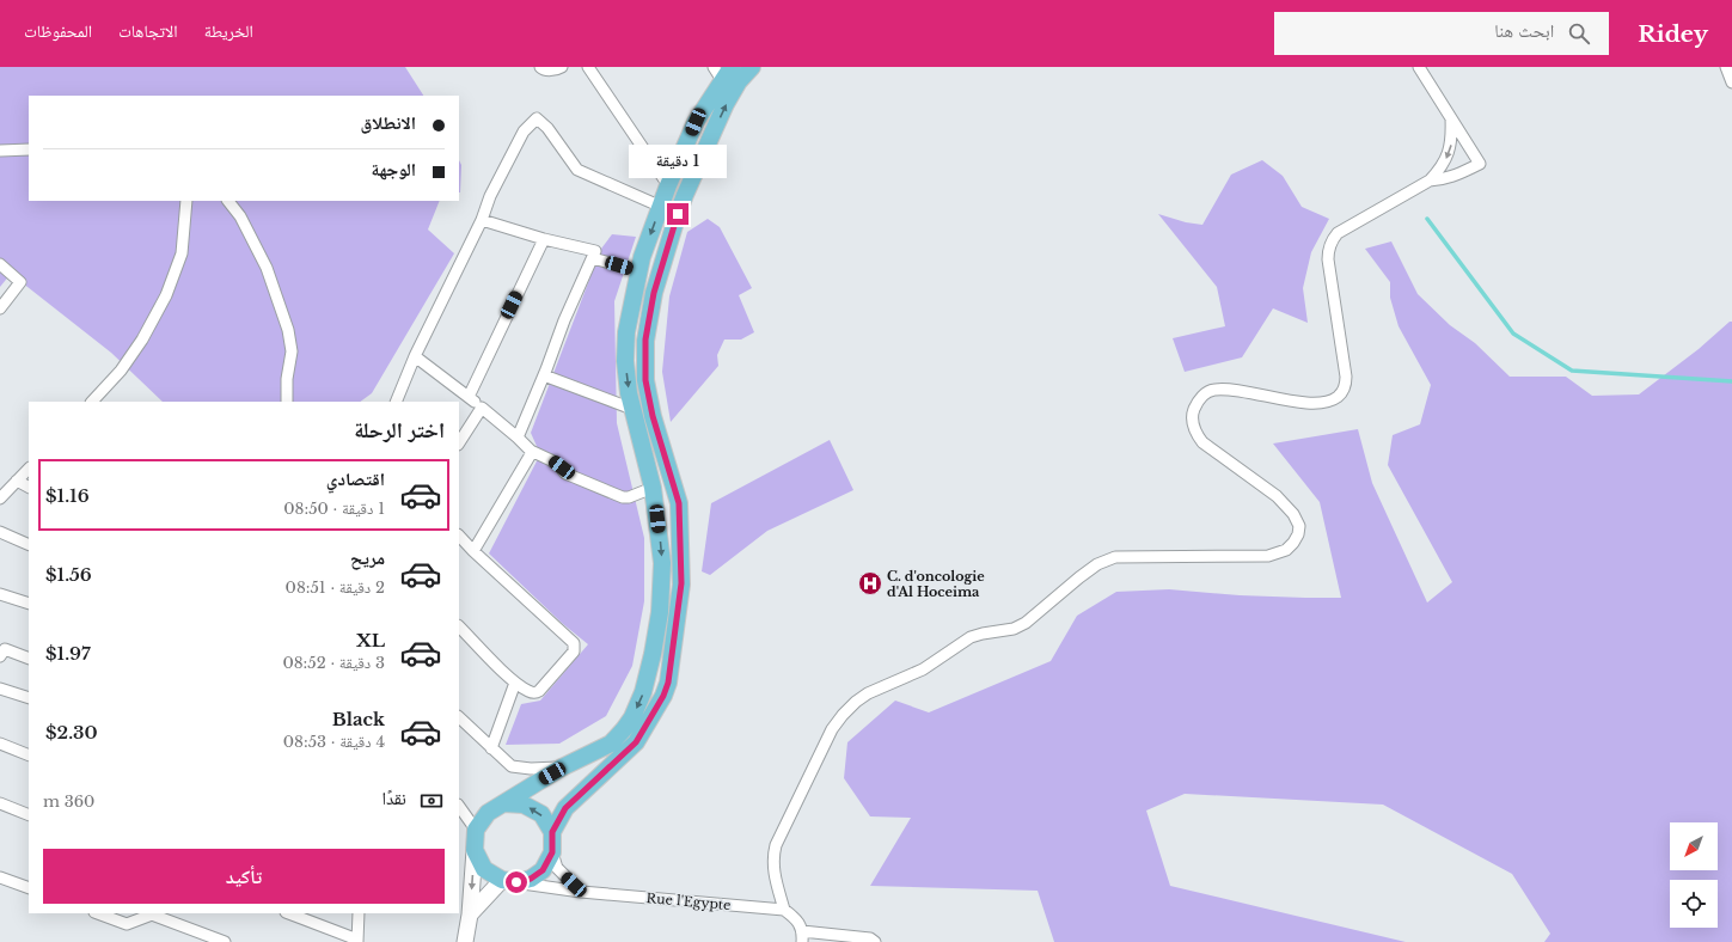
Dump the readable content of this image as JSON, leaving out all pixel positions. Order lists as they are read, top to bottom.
{
  "streets": {
    "street": ["Rue l'Egypte"]
  },
  "places": {
    "hospital": ["C. d'oncologie d'Al Hoceima"]
  },
  "north": "bottom left",
  "page": {
    "header": "Ridey",
    "search": "ابحث هنا",
    "nav": ["الخريطة", "الاتجاهات", "المحفوظات"],
    "banner": ["الانطلاق", "الوجهة"],
    "bubble": "1 دقيقة",
    "heading": "اختر الرحلة",
    "list": [
      {
        "name": "اقتصادي",
        "note": "1 دقيقة · 08:50",
        "value": "$1.16"
      },
      {
        "name": "مريح",
        "note": "2 دقيقة · 08:51",
        "value": "$1.56"
      },
      {
        "name": "XL",
        "note": "3 دقيقة · 08:52",
        "value": "$1.97"
      },
      {
        "name": "Black",
        "note": "4 دقيقة · 08:53",
        "value": "$2.30"
      }
    ],
    "pay": ["نقدًا", "360 m"],
    "buttons": "تأكيد"
  }
}
